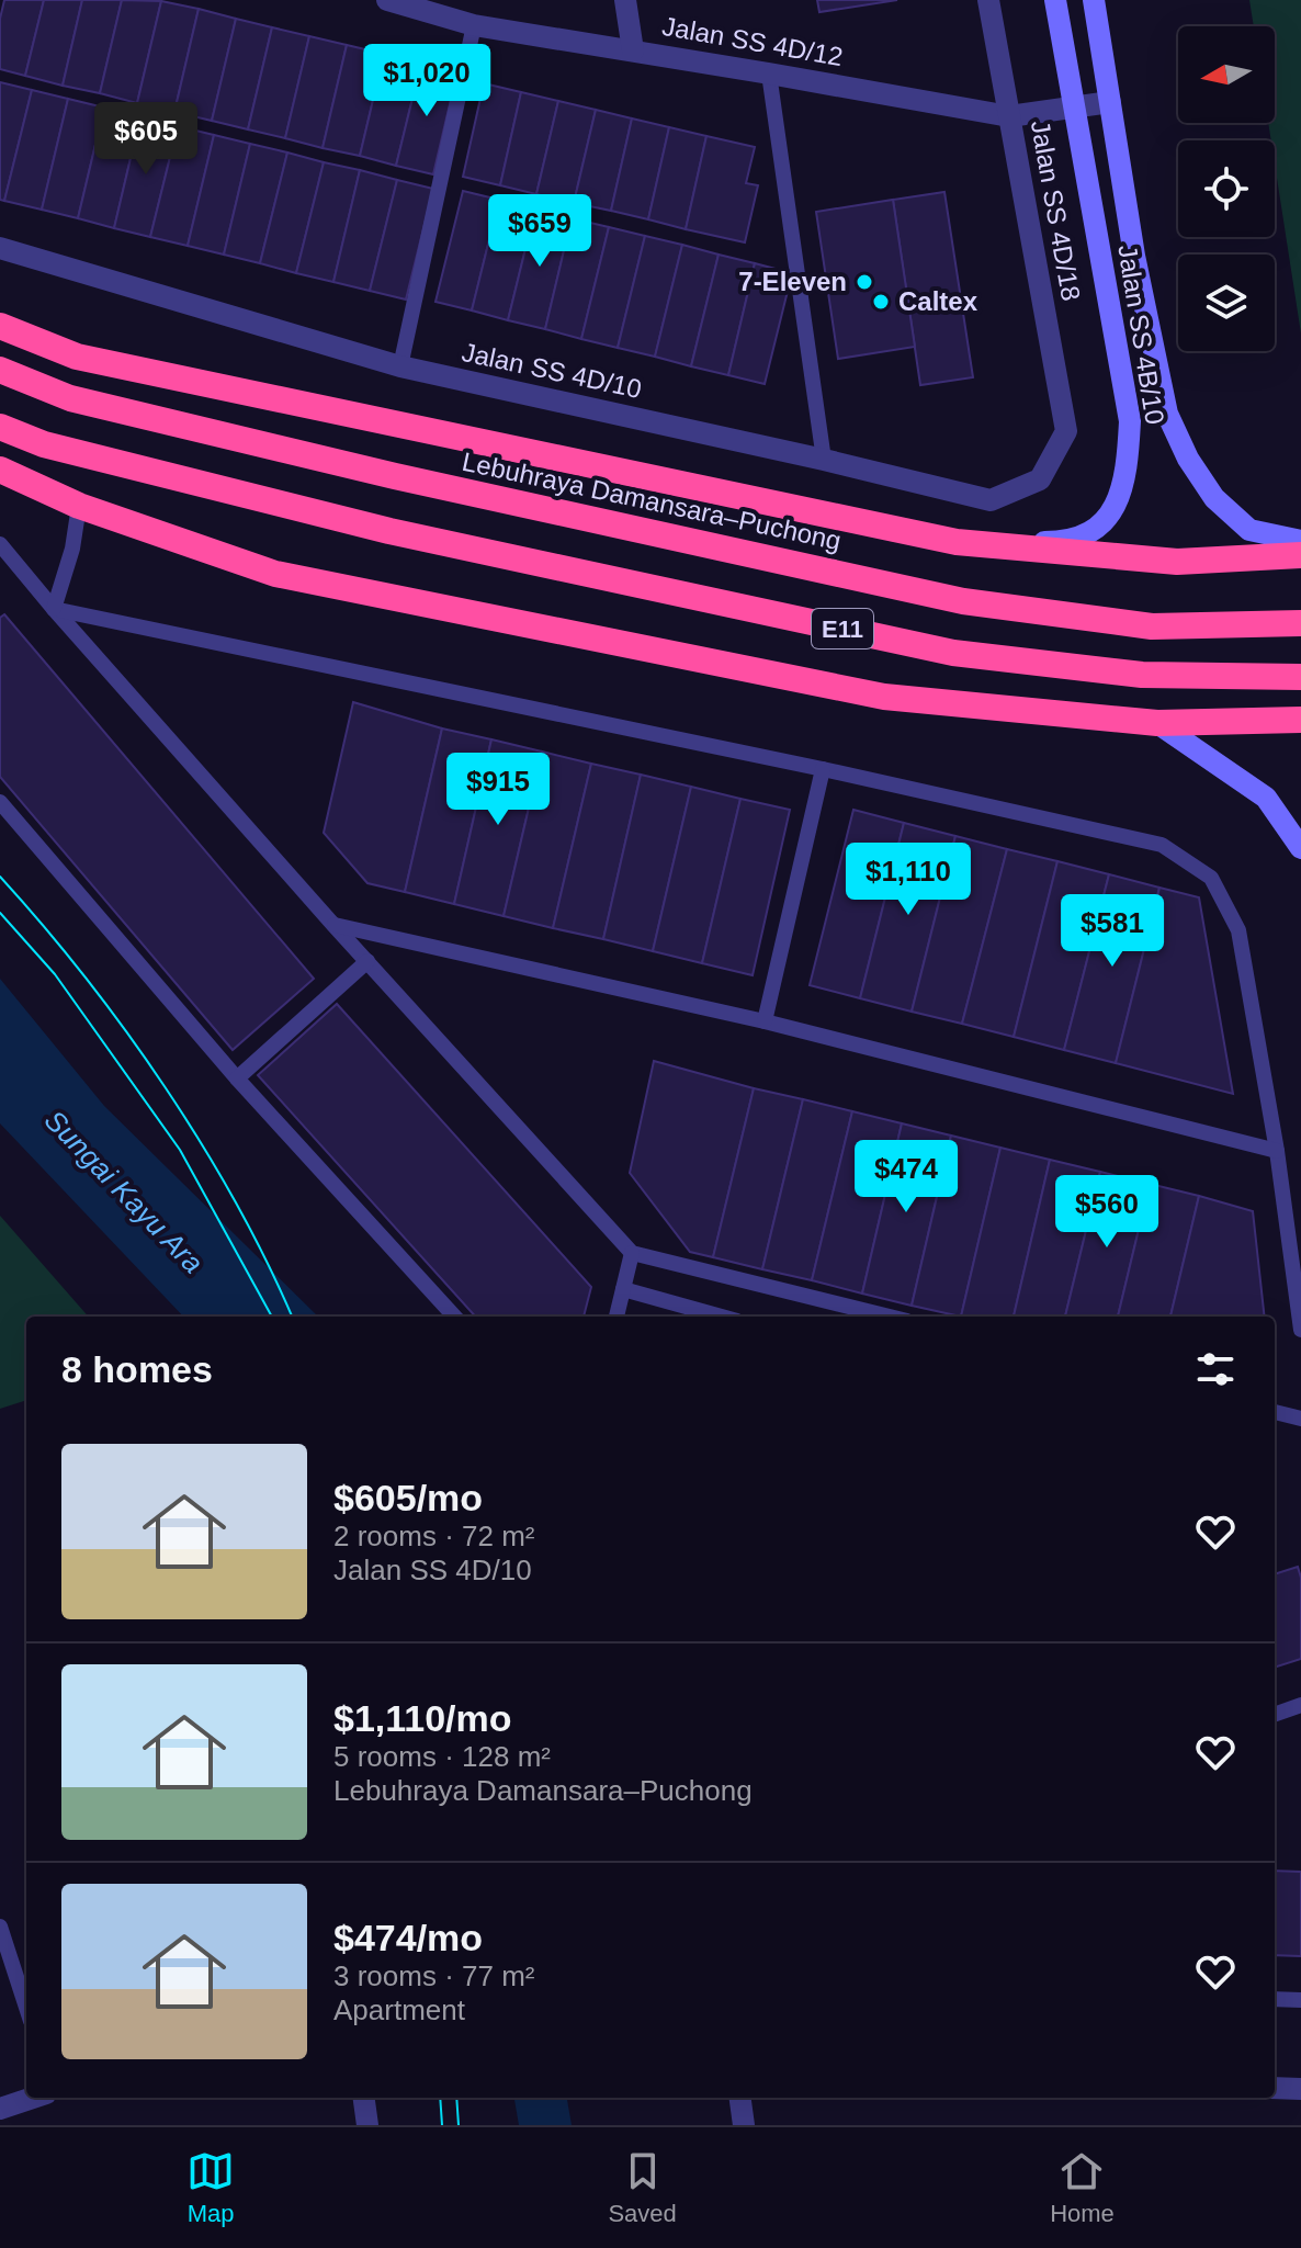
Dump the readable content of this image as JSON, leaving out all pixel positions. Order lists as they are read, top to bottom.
{
  "streets": {
    "highway": ["Lebuhraya Damansara–Puchong", "E11"],
    "street": [
      "Jalan SS 4D/12",
      "Jalan SS 4D/18",
      "Jalan SS 4B/10",
      "Jalan SS 4D/10"
    ]
  },
  "crossings": [
    ["Jalan SS 4D/12", "Jalan SS 4D/18"],
    ["Jalan SS 4D/12", "Jalan SS 4B/10"],
    ["Jalan SS 4D/18", "Jalan SS 4D/10"]
  ],
  "water": ["Sungai Kayu Ara"],
  "places": ["7-Eleven", "Caltex"],
  "north": "left",
  "page": {
    "price": [
      "$1,020",
      "$605",
      "$659",
      "$915",
      "$1,110",
      "$581",
      "$474",
      "$560"
    ],
    "heading": "8 homes",
    "list": [
      {
        "name": "$605/mo",
        "note": "2 rooms · 72 m² · Jalan SS 4D/10"
      },
      {
        "name": "$1,110/mo",
        "note": "5 rooms · 128 m² · Lebuhraya Damansara–Puchong"
      },
      {
        "name": "$474/mo",
        "note": "3 rooms · 77 m² · Apartment"
      }
    ],
    "tabs": ["Map", "Saved", "Home"]
  }
}
